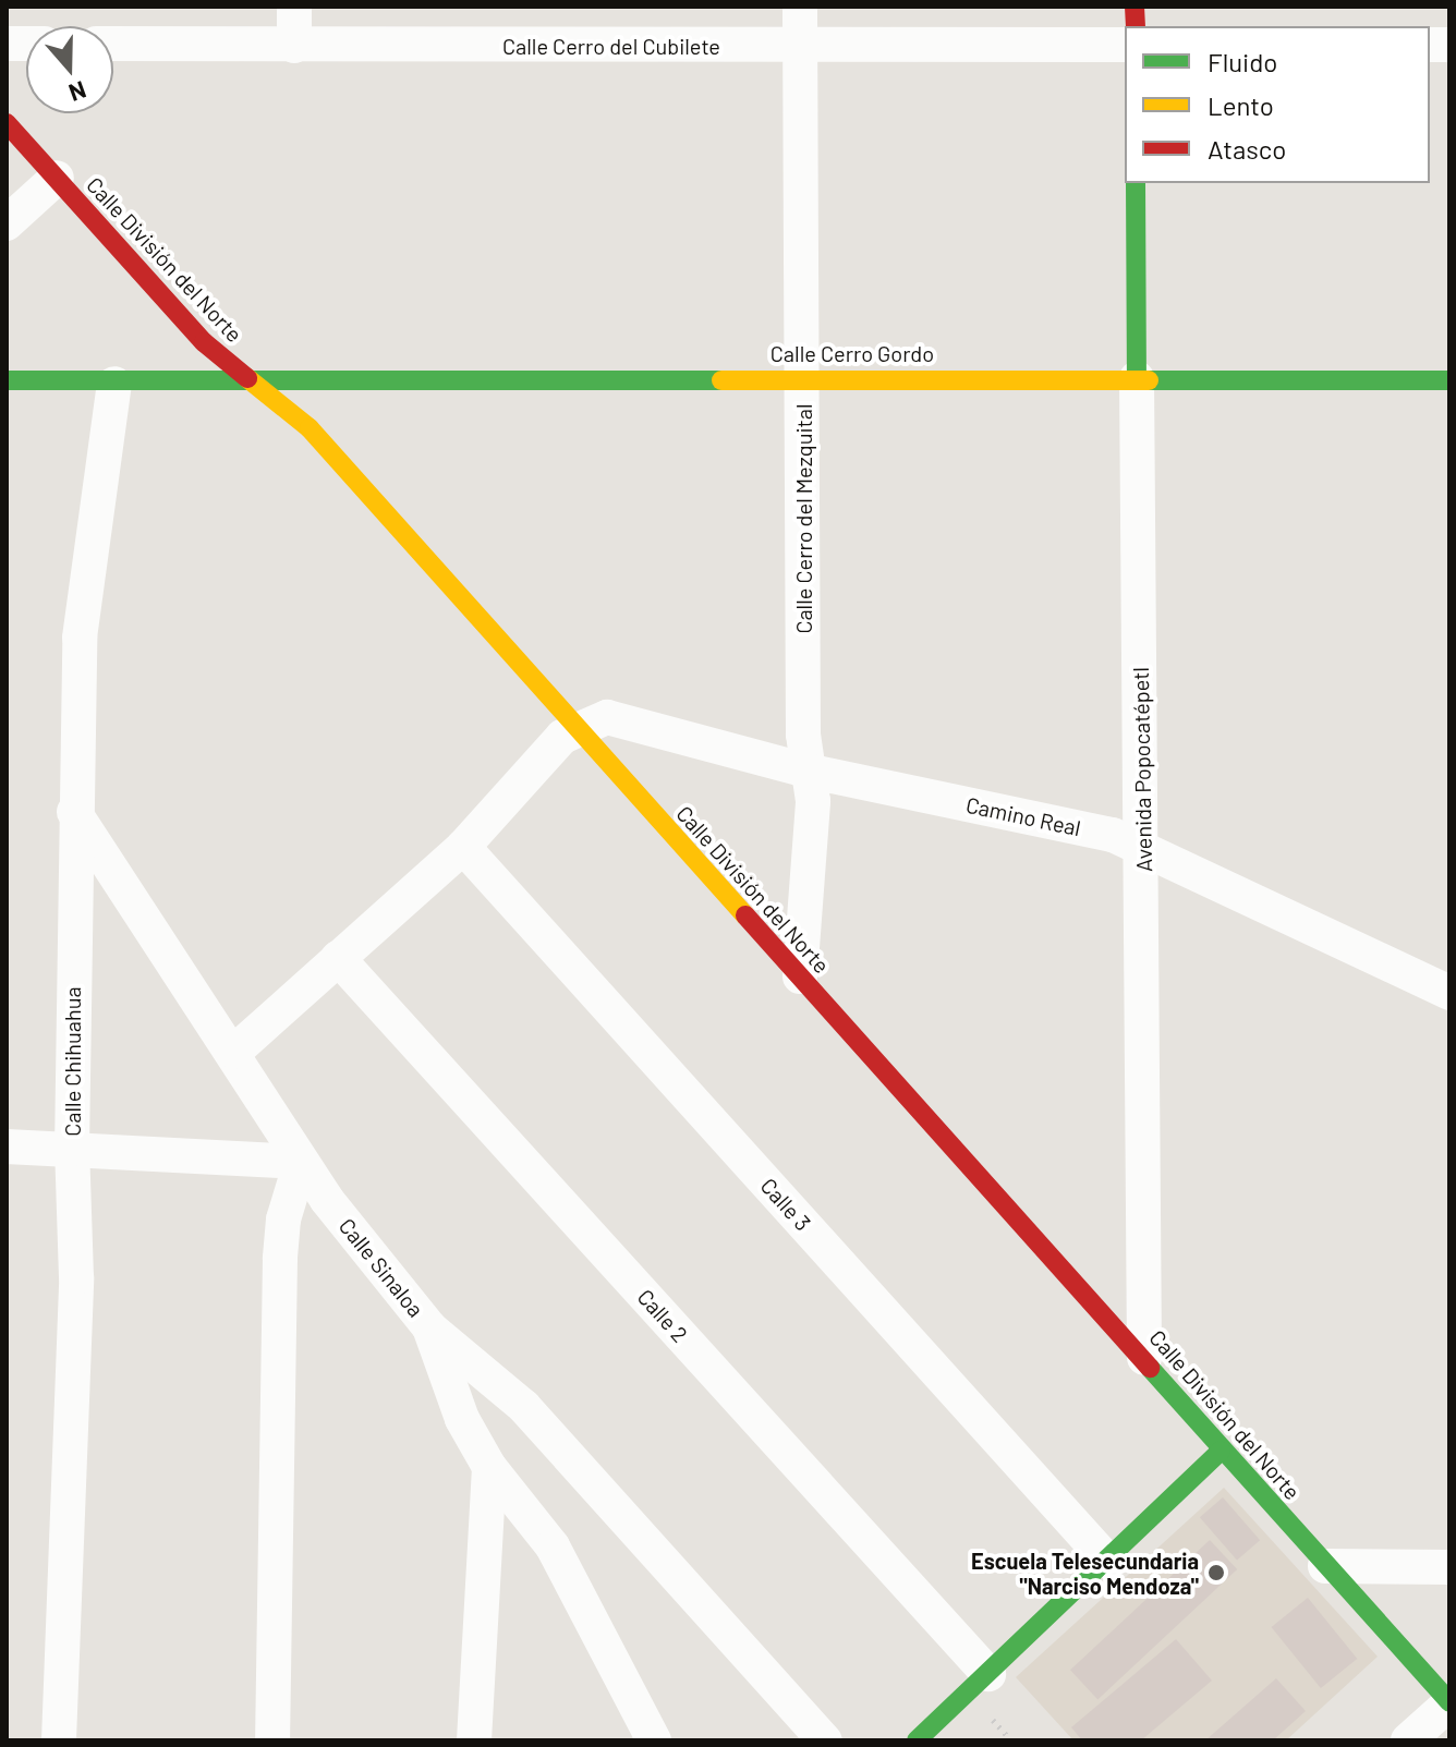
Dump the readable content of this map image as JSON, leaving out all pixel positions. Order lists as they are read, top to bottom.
{
  "streets": {
    "street": [
      "Calle Cerro del Cubilete",
      "Calle División del Norte",
      "Calle Cerro Gordo",
      "Calle Cerro del Mezquital",
      "Avenida Popocatépetl",
      "Camino Real",
      "Calle Chihuahua",
      "Calle 3",
      "Calle Sinaloa",
      "Calle 2"
    ]
  },
  "crossings": [
    ["Calle Cerro del Cubilete", "Calle Cerro del Mezquital"],
    ["Calle División del Norte", "Calle Cerro Gordo"],
    ["Calle División del Norte", "Calle Cerro del Mezquital"],
    ["Calle División del Norte", "Avenida Popocatépetl"],
    ["Calle División del Norte", "Camino Real"],
    ["Calle Cerro Gordo", "Calle Cerro del Mezquital"],
    ["Calle Cerro Gordo", "Avenida Popocatépetl"],
    ["Calle Cerro Gordo", "Calle Chihuahua"],
    ["Calle Cerro del Mezquital", "Camino Real"],
    ["Avenida Popocatépetl", "Camino Real"],
    ["Calle Chihuahua", "Calle Sinaloa"]
  ],
  "places": ["Escuela Telesecundaria \"Narciso Mendoza\""],
  "legend": ["Fluido", "Lento", "Atasco"],
  "north": "bottom"
}
